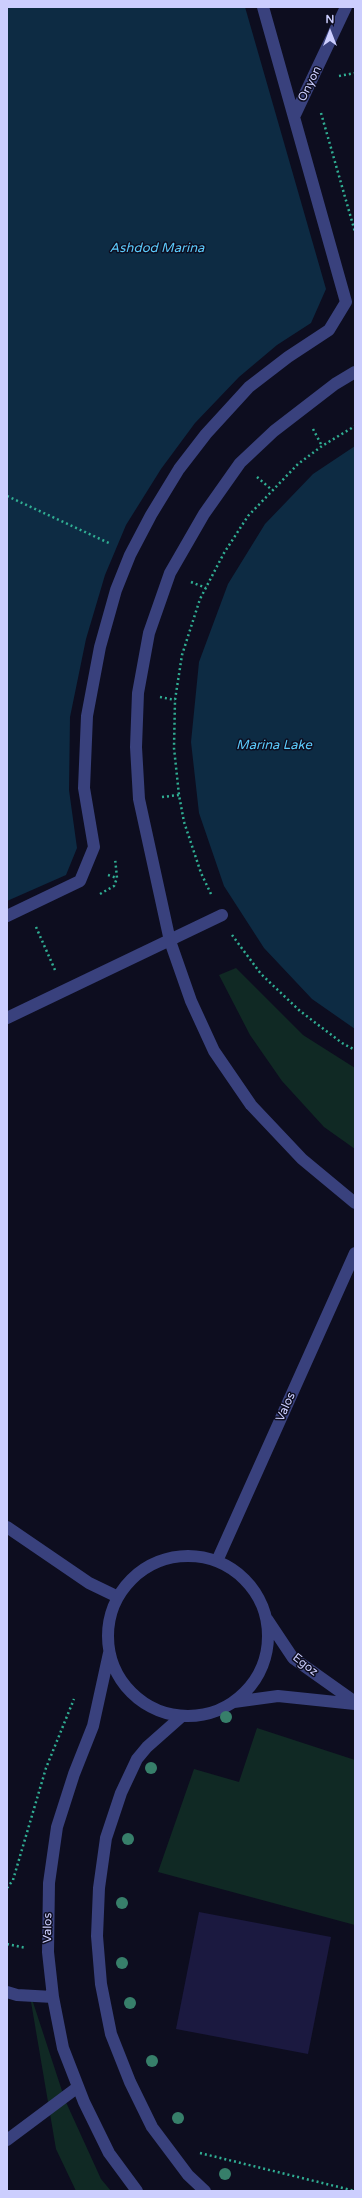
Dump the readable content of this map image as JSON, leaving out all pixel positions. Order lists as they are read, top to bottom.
{
  "streets": {
    "street": ["Onyon", "Valos", "Egoz"]
  },
  "water": ["Ashdod Marina", "Marina Lake"],
  "north": "top"
}
